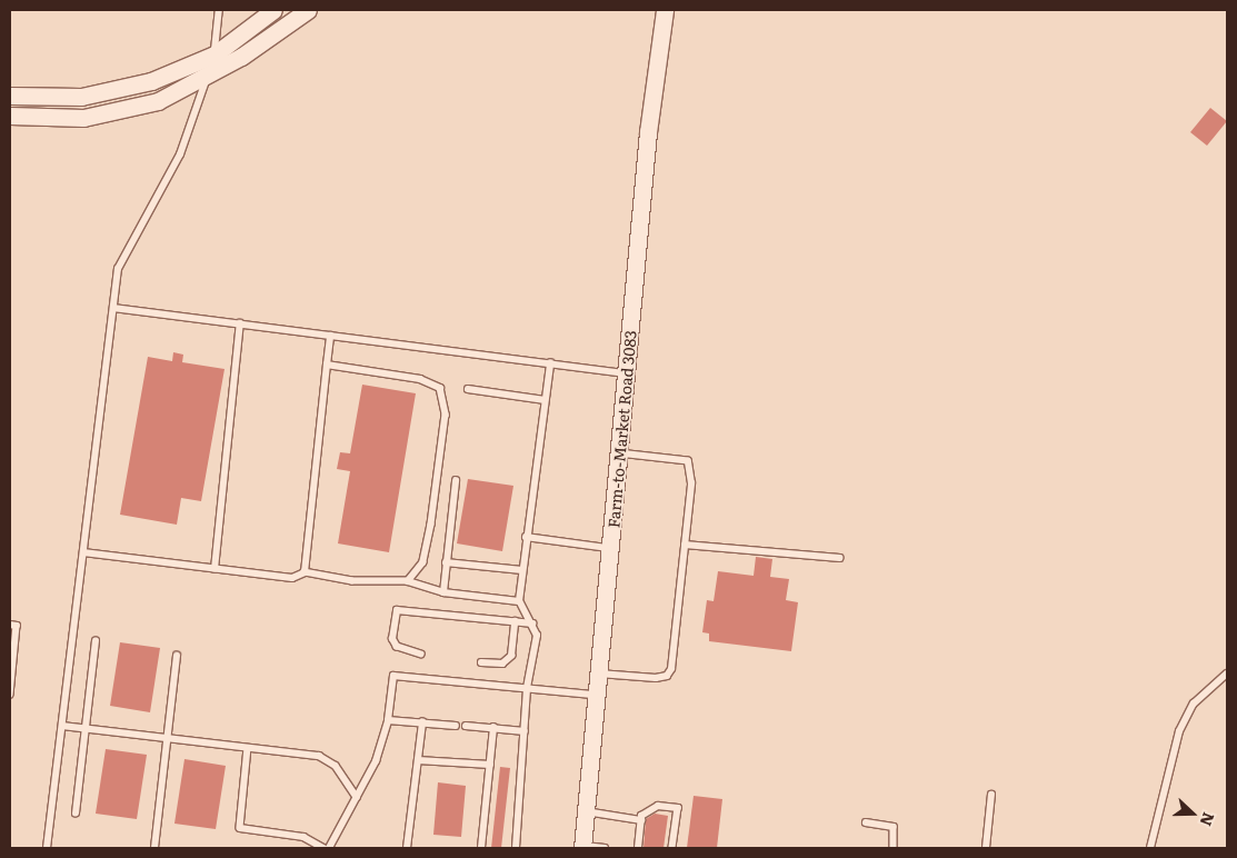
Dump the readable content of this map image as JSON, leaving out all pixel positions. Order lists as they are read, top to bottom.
{
  "streets": {
    "main road": ["Farm-to-Market Road 3083"]
  },
  "north": "right"
}
